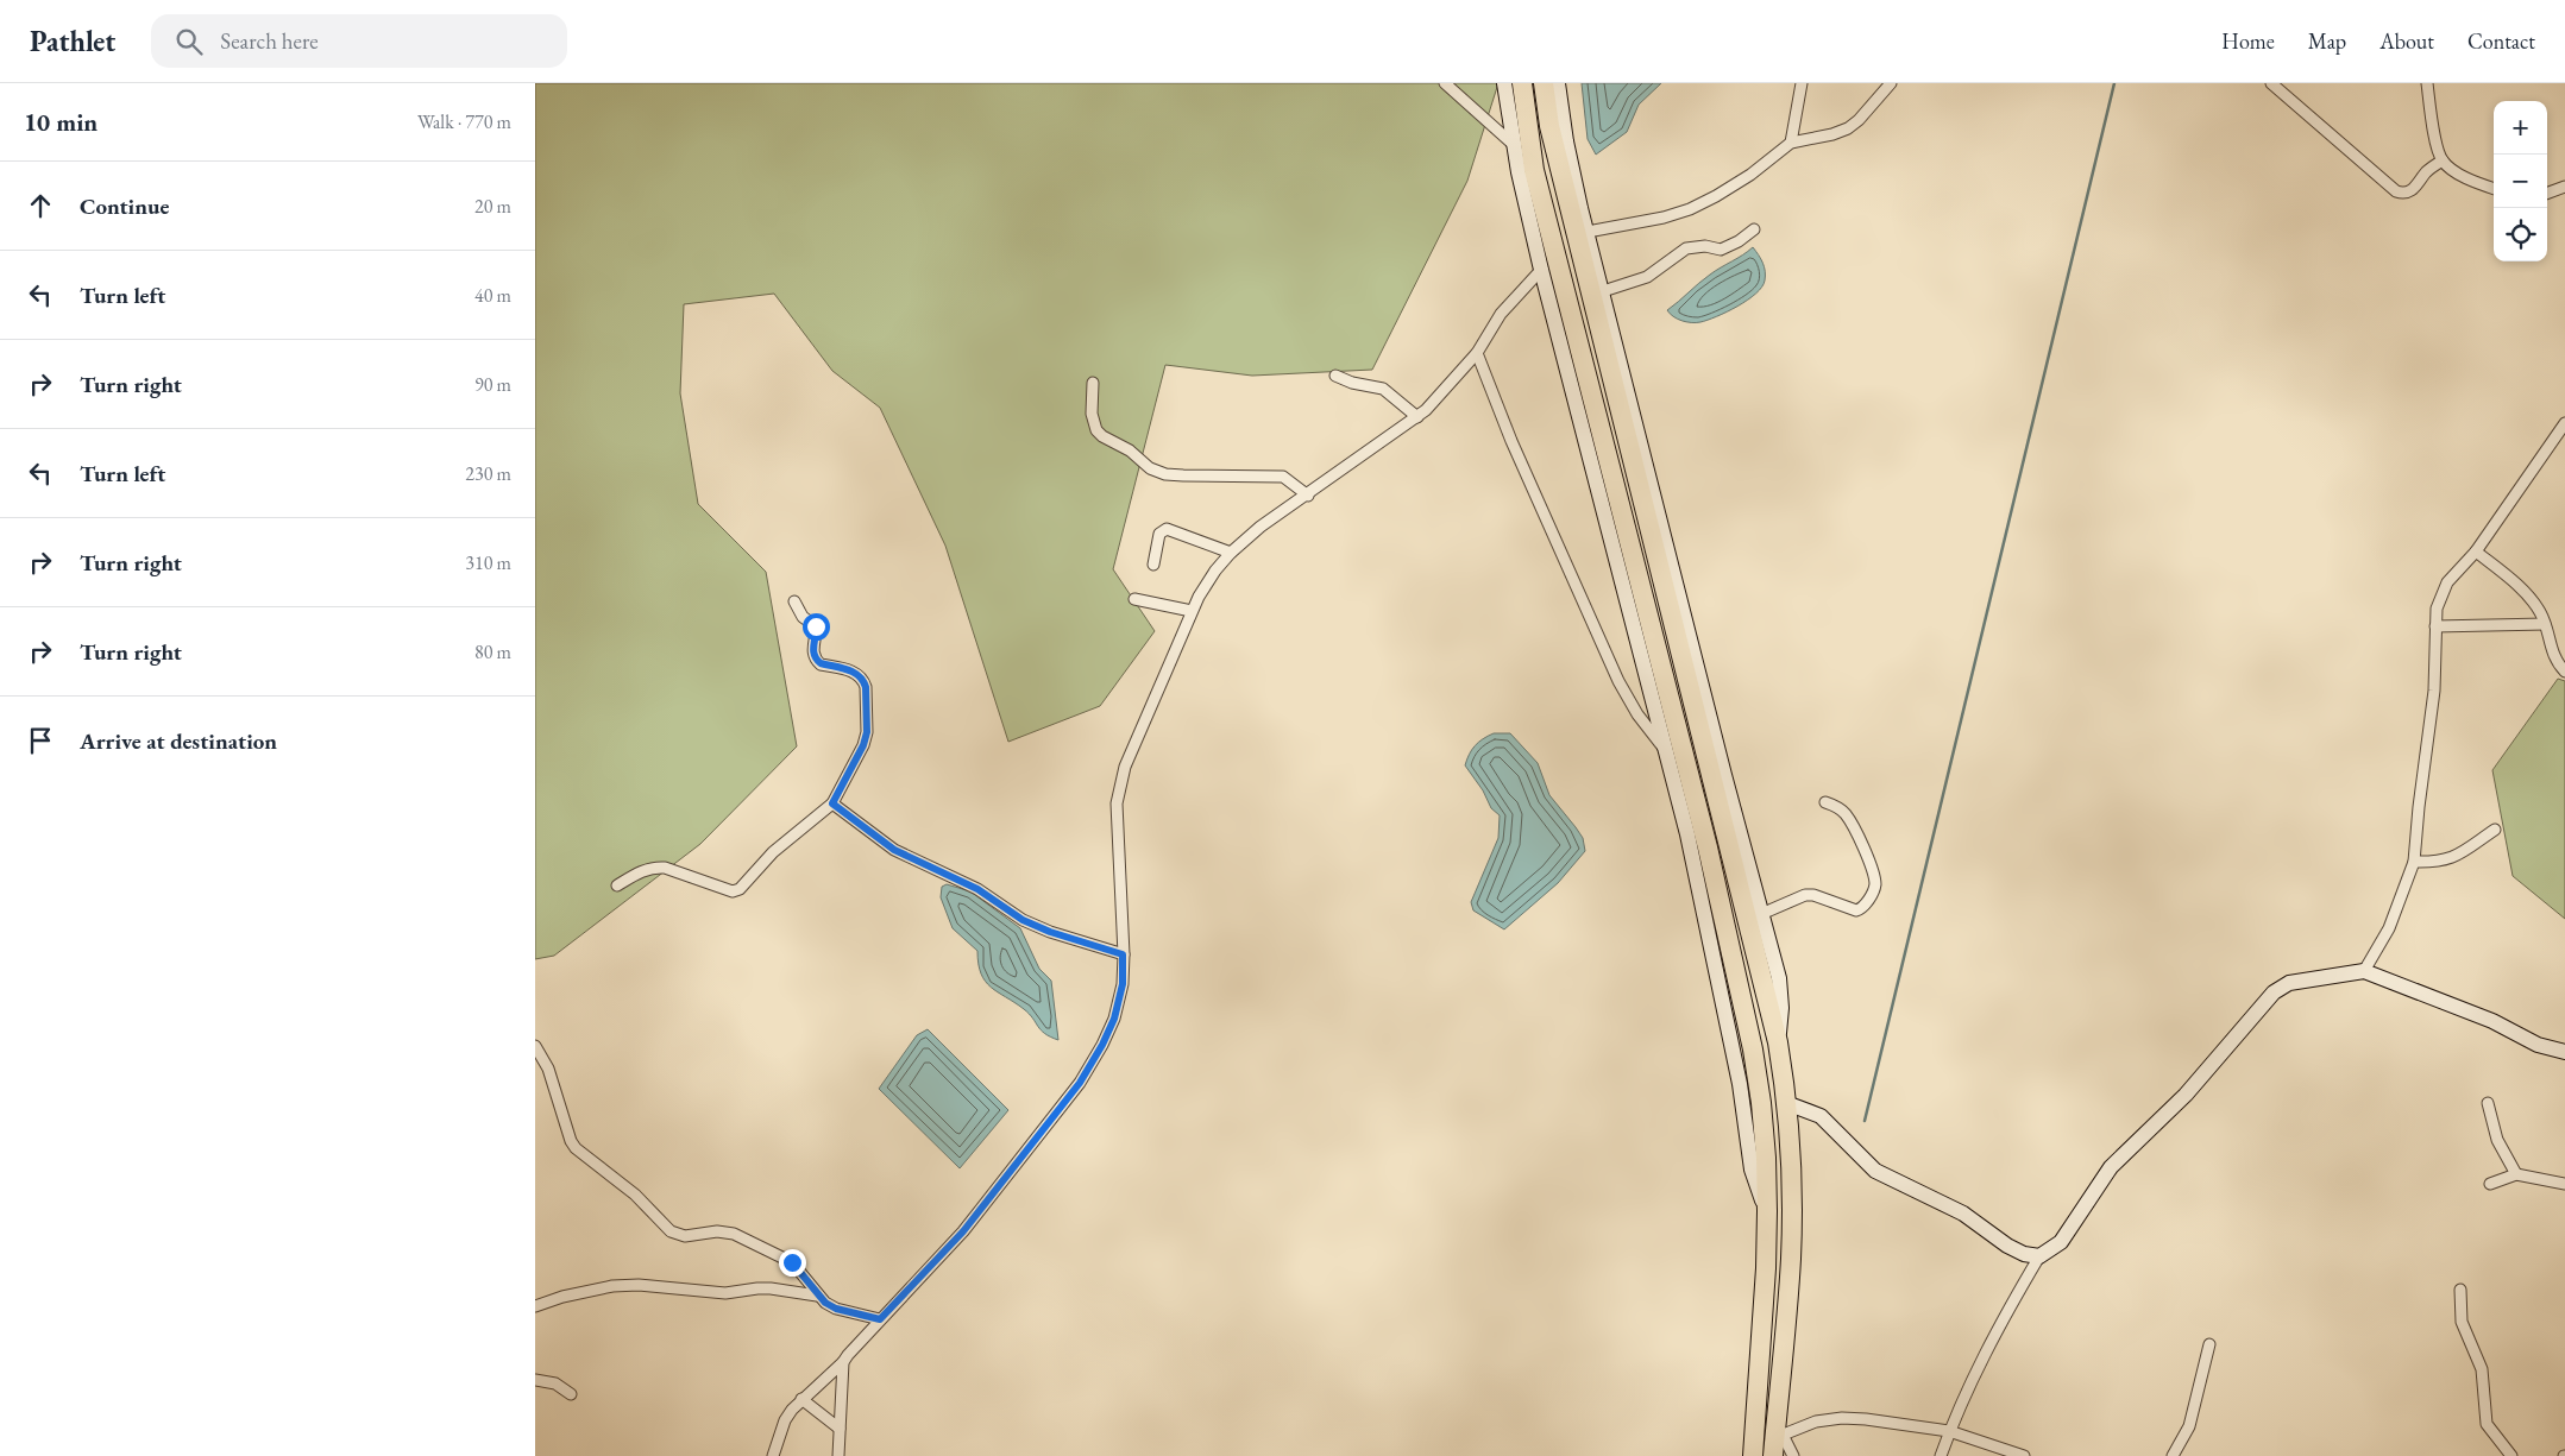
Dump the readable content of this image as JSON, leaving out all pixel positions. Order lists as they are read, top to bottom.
{
  "page": {
    "header": "Pathlet",
    "search": "Search here",
    "nav": [
      "Home",
      "Map",
      "About",
      "Contact"
    ],
    "heading": ["10 min", "Walk · 770 m"],
    "map_buttons": ["+", "−"],
    "list": [
      ["Continue", "20 m"],
      ["Turn left", "40 m"],
      ["Turn right", "90 m"],
      ["Turn left", "230 m"],
      ["Turn right", "310 m"],
      ["Turn right", "80 m"],
      "Arrive at destination"
    ]
  }
}
